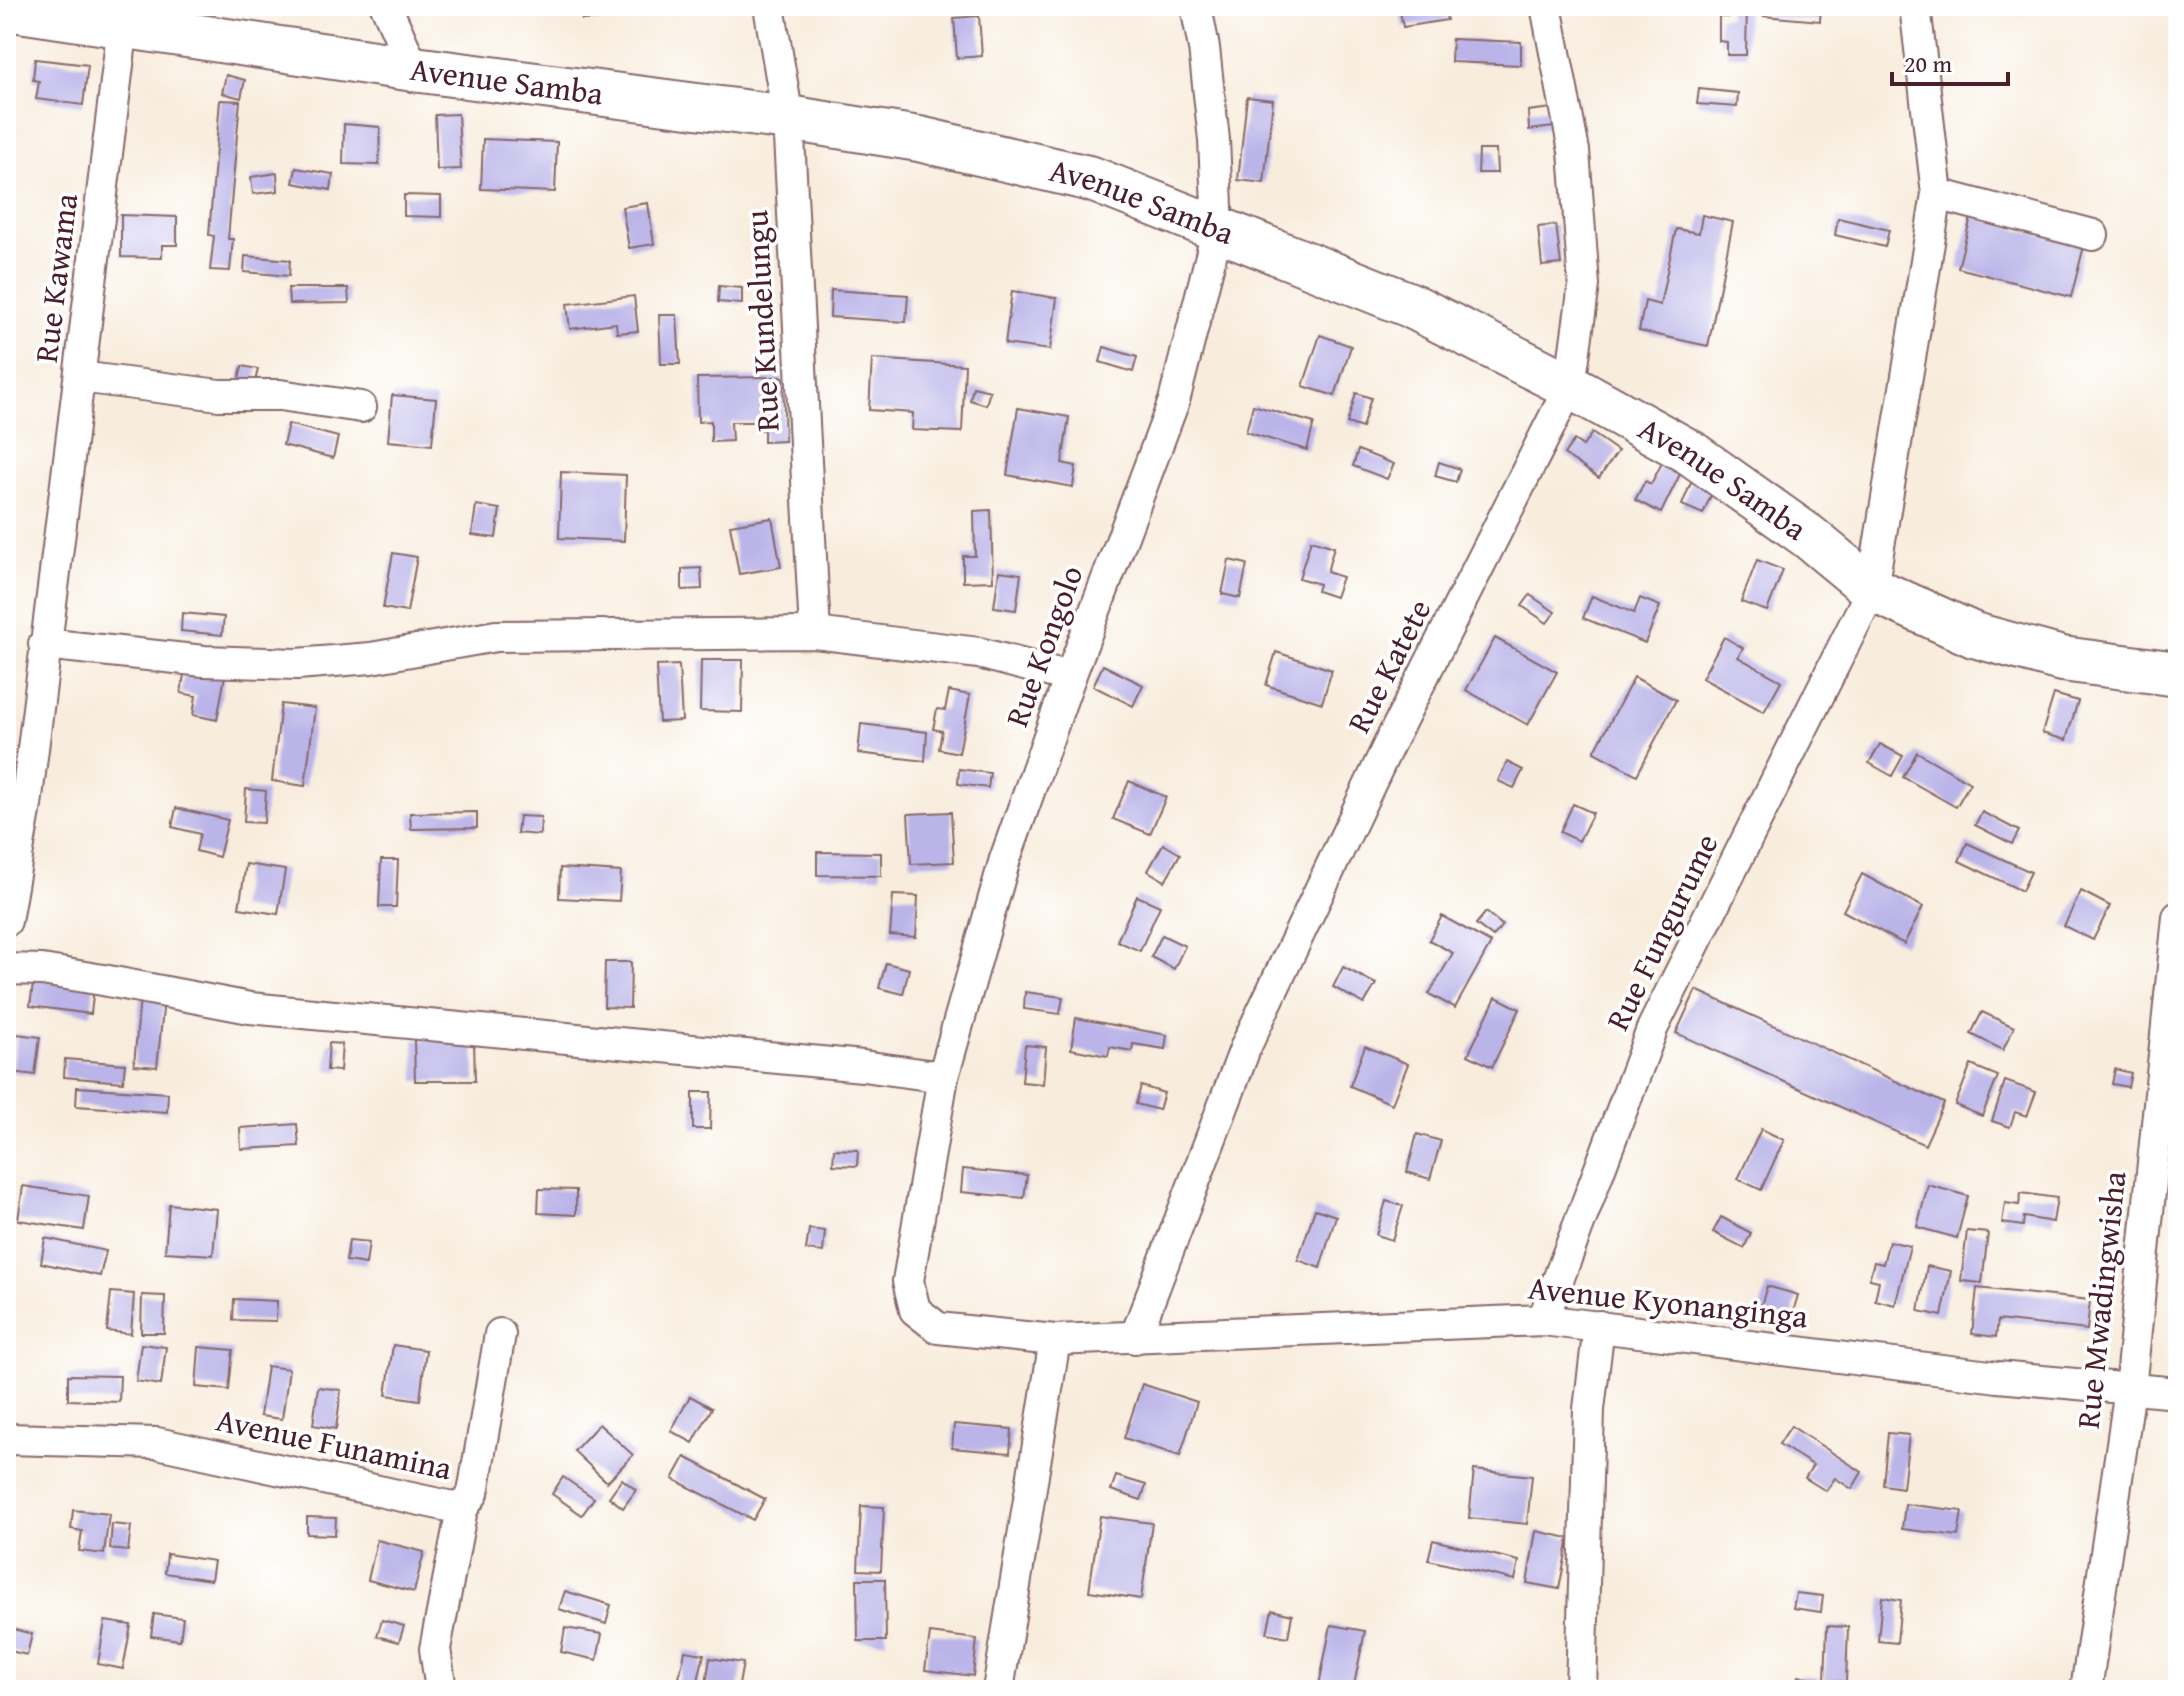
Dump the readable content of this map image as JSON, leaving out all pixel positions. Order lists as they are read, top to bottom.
{
  "streets": {
    "street": [
      "Avenue Samba",
      "Rue Kawama",
      "Rue Kundelungu",
      "Rue Kongolo",
      "Rue Katete",
      "Rue Fungurume",
      "Rue Mwadingwisha",
      "Avenue Kyonanginga",
      "Avenue Funamina"
    ]
  },
  "crossings": [
    ["Avenue Samba", "Rue Kawama"],
    ["Avenue Samba", "Rue Kundelungu"],
    ["Avenue Samba", "Rue Kongolo"],
    ["Avenue Samba", "Rue Katete"],
    ["Avenue Samba", "Rue Fungurume"],
    ["Rue Kongolo", "Avenue Kyonanginga"],
    ["Rue Katete", "Avenue Kyonanginga"],
    ["Rue Fungurume", "Avenue Kyonanginga"],
    ["Rue Mwadingwisha", "Avenue Kyonanginga"]
  ],
  "scale_bar": "20 m"
}
